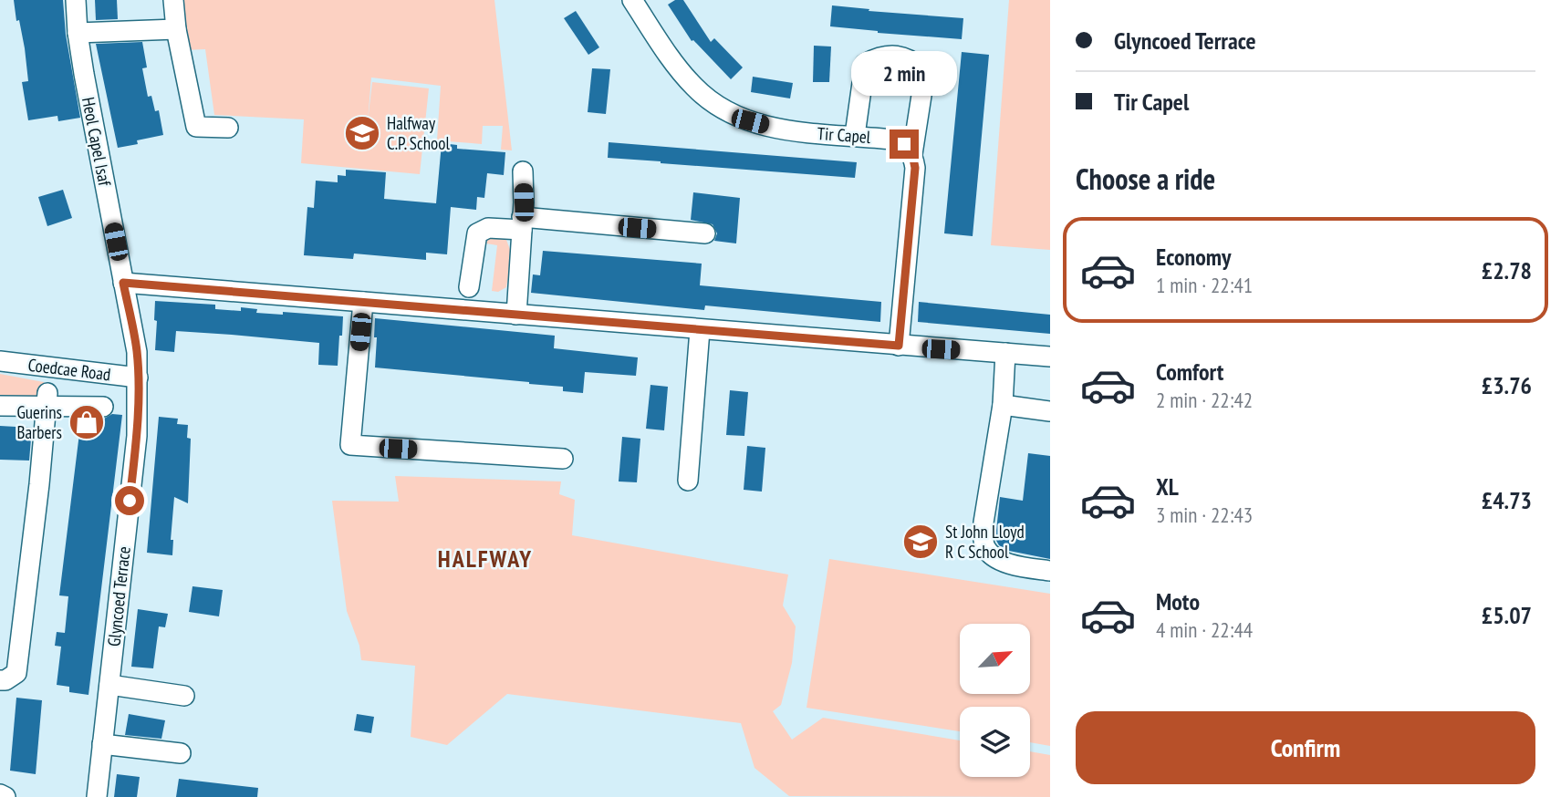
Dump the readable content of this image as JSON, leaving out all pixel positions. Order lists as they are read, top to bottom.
{
  "streets": {
    "street": [
      "Tir Capel",
      "Heol Capel Isaf",
      "Coedcae Road",
      "Glyncoed Terrace"
    ]
  },
  "crossings": [
    ["Heol Capel Isaf", "Glyncoed Terrace"],
    ["Coedcae Road", "Glyncoed Terrace"]
  ],
  "districts": ["HALFWAY"],
  "places": {
    "school or university": ["Halfway C.P. School", "St John Lloyd R C School"],
    "shop": ["Guerins Barbers"]
  },
  "north": "top right",
  "page": {
    "banner": ["Glyncoed Terrace", "Tir Capel"],
    "bubble": "2 min",
    "heading": "Choose a ride",
    "list": [
      {
        "name": "Economy",
        "note": "1 min · 22:41",
        "value": "£2.78"
      },
      {
        "name": "Comfort",
        "note": "2 min · 22:42",
        "value": "£3.76"
      },
      {
        "name": "XL",
        "note": "3 min · 22:43",
        "value": "£4.73"
      },
      {
        "name": "Moto",
        "note": "4 min · 22:44",
        "value": "£5.07"
      }
    ],
    "buttons": "Confirm"
  }
}
